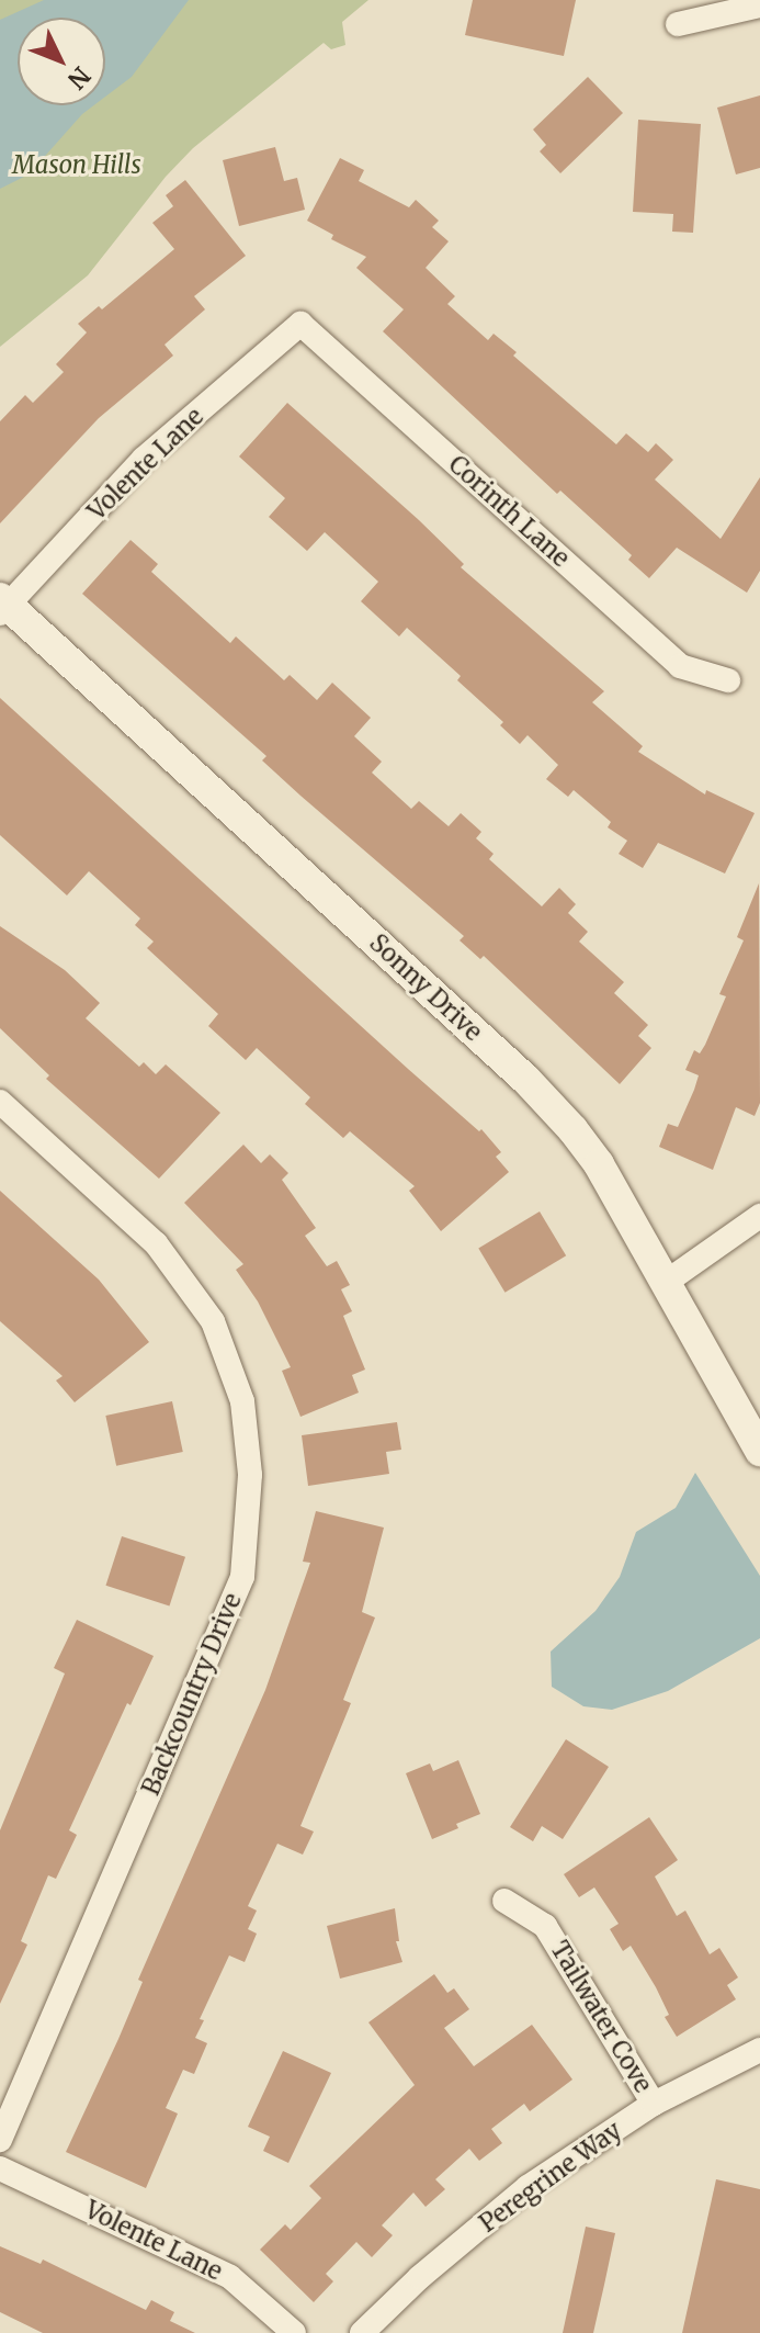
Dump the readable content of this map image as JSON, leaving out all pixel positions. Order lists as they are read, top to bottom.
{
  "streets": {
    "street": [
      "Volente Lane",
      "Corinth Lane",
      "Sonny Drive",
      "Backcountry Drive",
      "Tailwater Cove",
      "Peregrine Way"
    ]
  },
  "crossings": [
    ["Volente Lane", "Corinth Lane"],
    ["Volente Lane", "Sonny Drive"],
    ["Tailwater Cove", "Peregrine Way"]
  ],
  "parks": ["Mason Hills"],
  "north": "bottom right"
}
